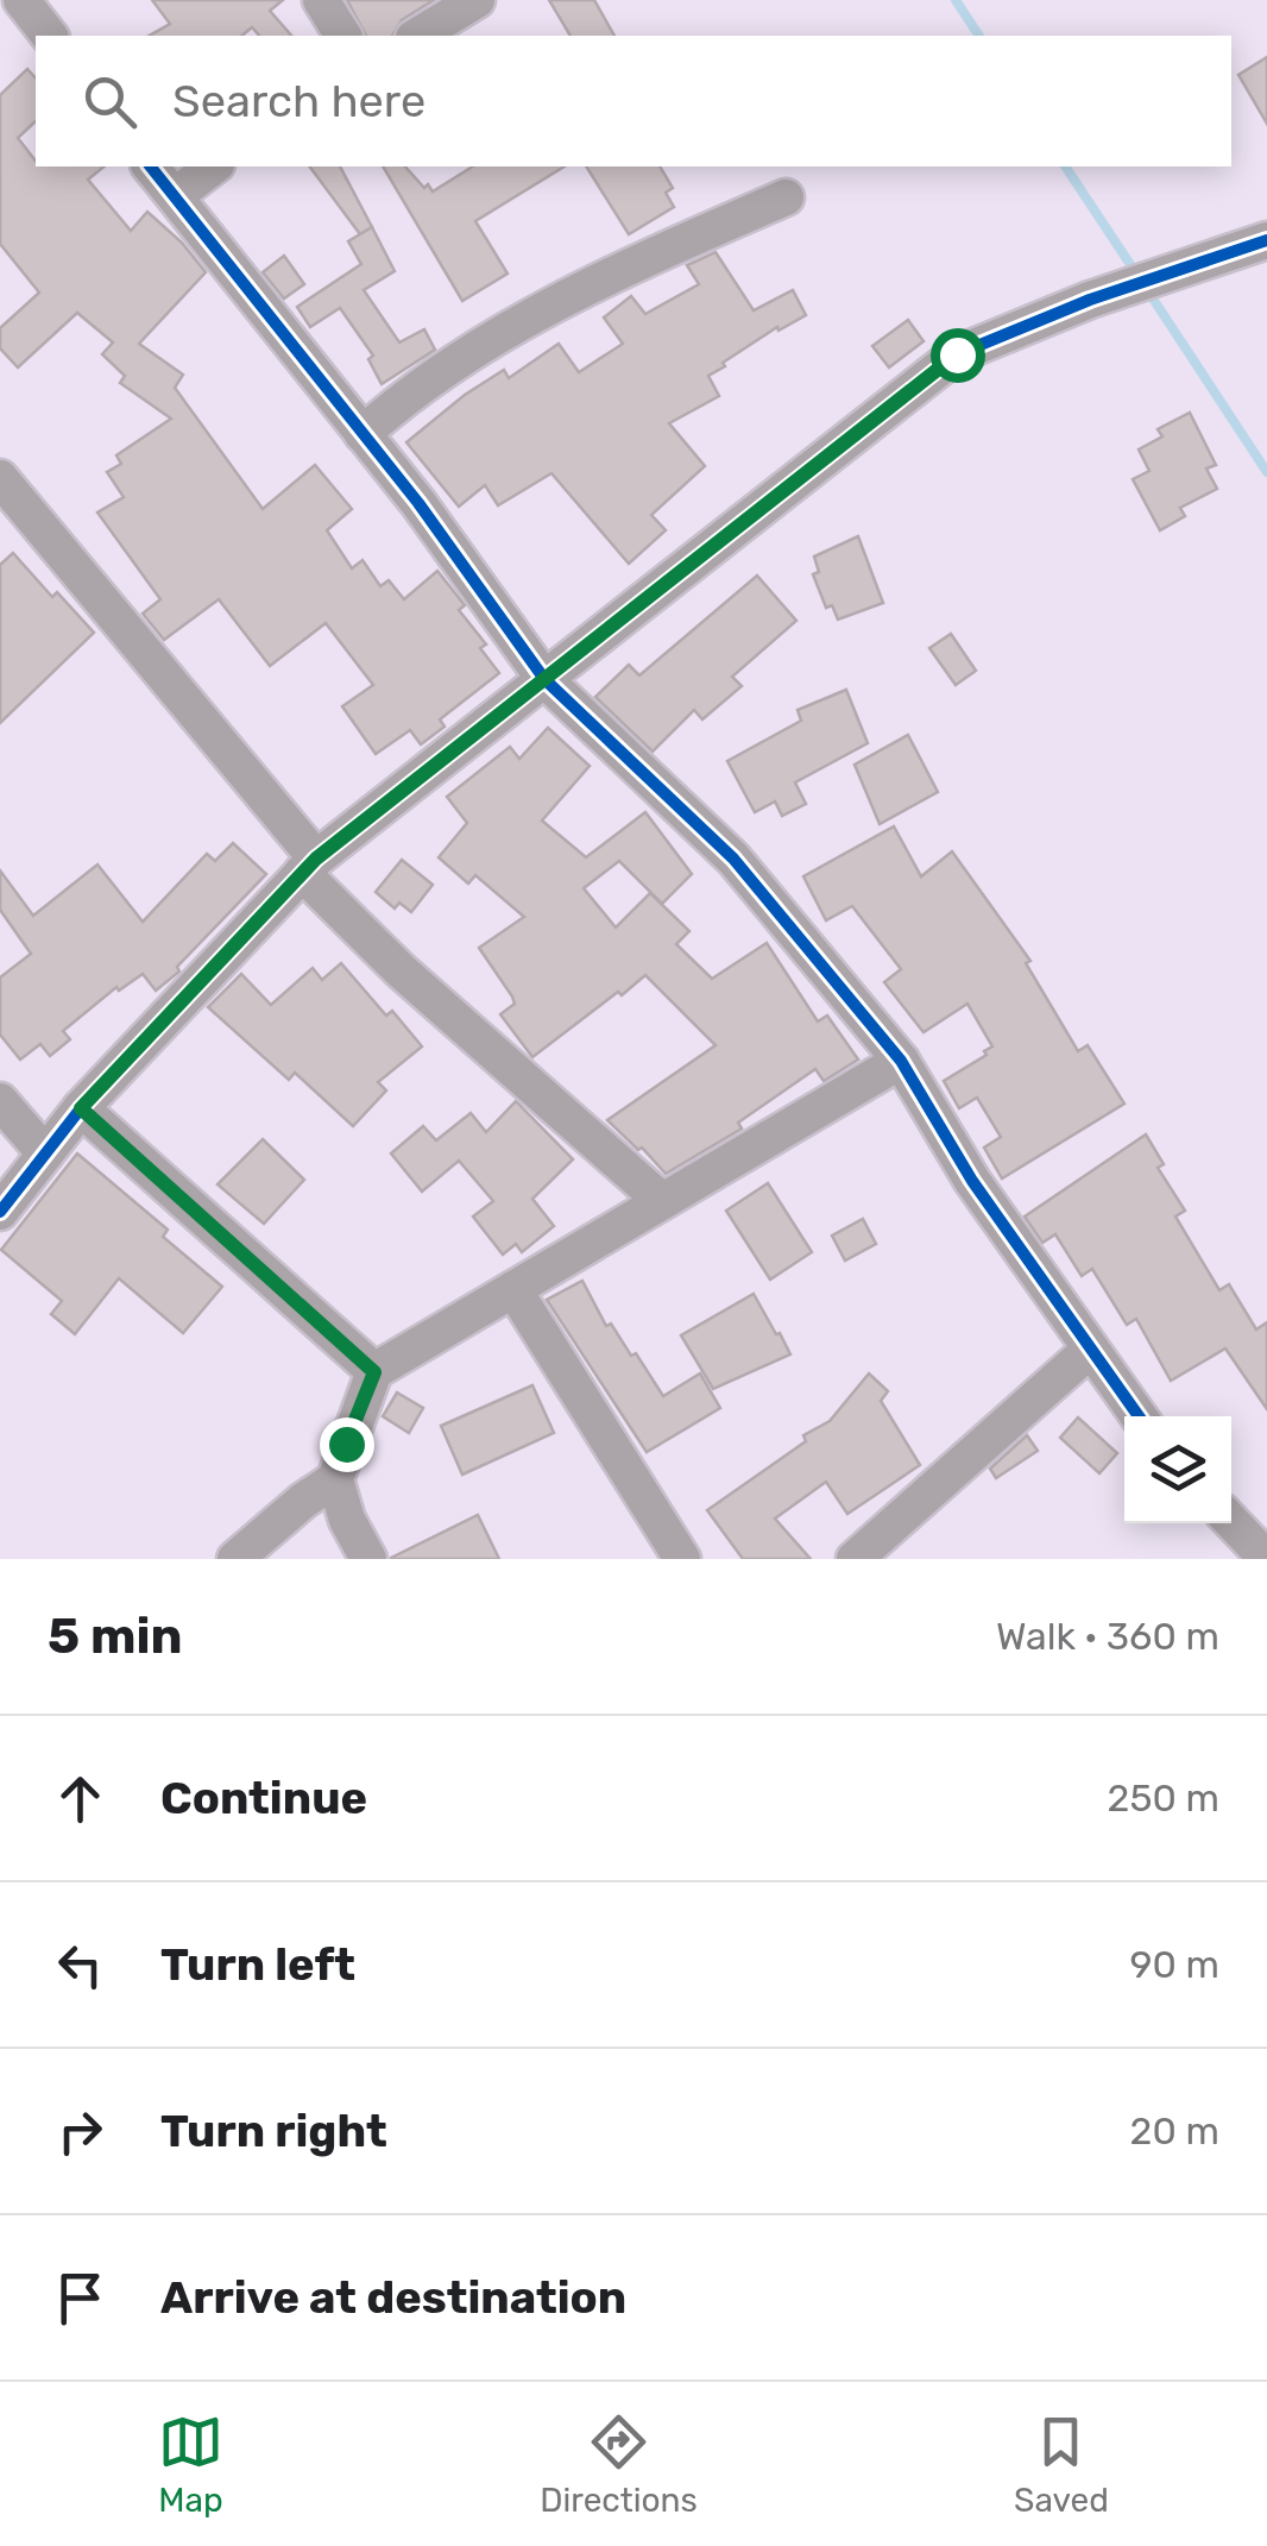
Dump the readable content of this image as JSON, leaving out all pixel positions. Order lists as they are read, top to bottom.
{
  "page": {
    "search": "Search here",
    "heading": ["5 min", "Walk · 360 m"],
    "list": [
      ["Continue", "250 m"],
      ["Turn left", "90 m"],
      ["Turn right", "20 m"],
      "Arrive at destination"
    ],
    "nav": ["Map", "Directions", "Saved"]
  }
}
